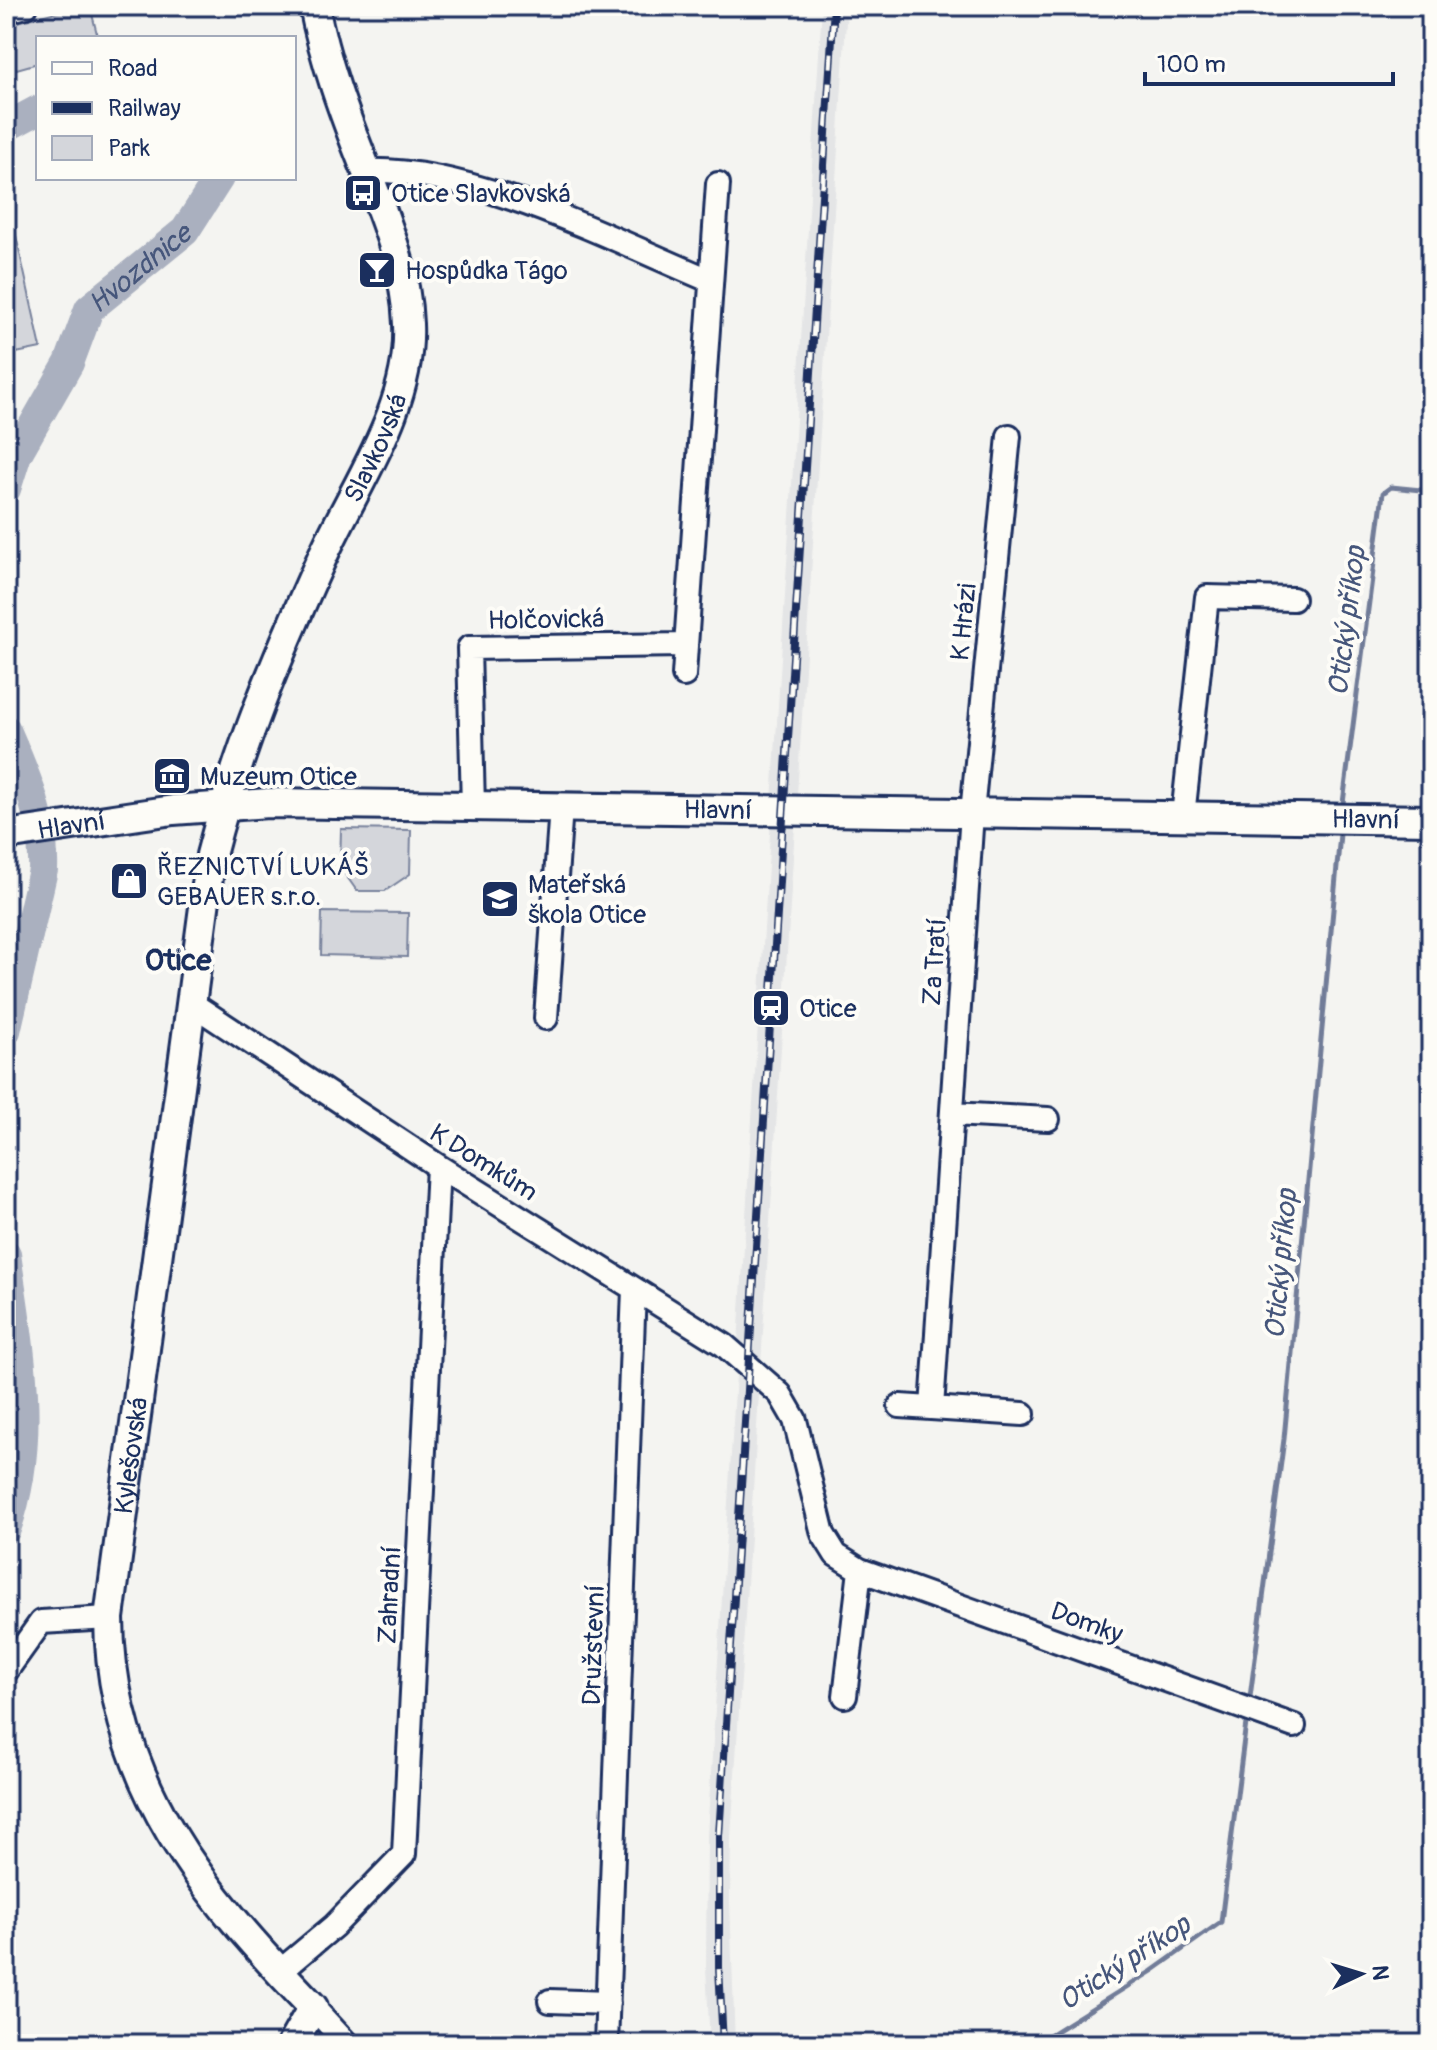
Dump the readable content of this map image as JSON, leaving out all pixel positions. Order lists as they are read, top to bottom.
{
  "streets": {
    "main road": ["Slavkovská", "Hlavní", "Kylešovská"],
    "street": [
      "Holčovická",
      "K Hrázi",
      "Za Tratí",
      "K Domkům",
      "Zahradní",
      "Domky",
      "Družstevní"
    ]
  },
  "crossings": [
    ["Slavkovská", "Hlavní"],
    ["Slavkovská", "Kylešovská"],
    ["Holčovická", "Hlavní"],
    ["K Hrázi", "Hlavní"],
    ["K Hrázi", "Za Tratí"],
    ["Hlavní", "Za Tratí"],
    ["Hlavní", "Kylešovská"],
    ["K Domkům", "Kylešovská"],
    ["K Domkům", "Zahradní"],
    ["K Domkům", "Domky"],
    ["K Domkům", "Družstevní"],
    ["Kylešovská", "Zahradní"]
  ],
  "districts": ["Otice"],
  "water": ["Hvozdnice", "Otický příkop"],
  "places": {
    "bus stop": ["Otice Slavkovská"],
    "bar": ["Hospůdka Tágo"],
    "museum": ["Muzeum Otice"],
    "shop": ["ŘEZNICTVÍ LUKÁŠ GEBAUER s.r.o."],
    "school or university": ["Mateřská škola Otice"],
    "station": ["Otice"]
  },
  "legend": ["Road", "Railway", "Park"],
  "scale_bar": "100 m",
  "north": "right"
}
